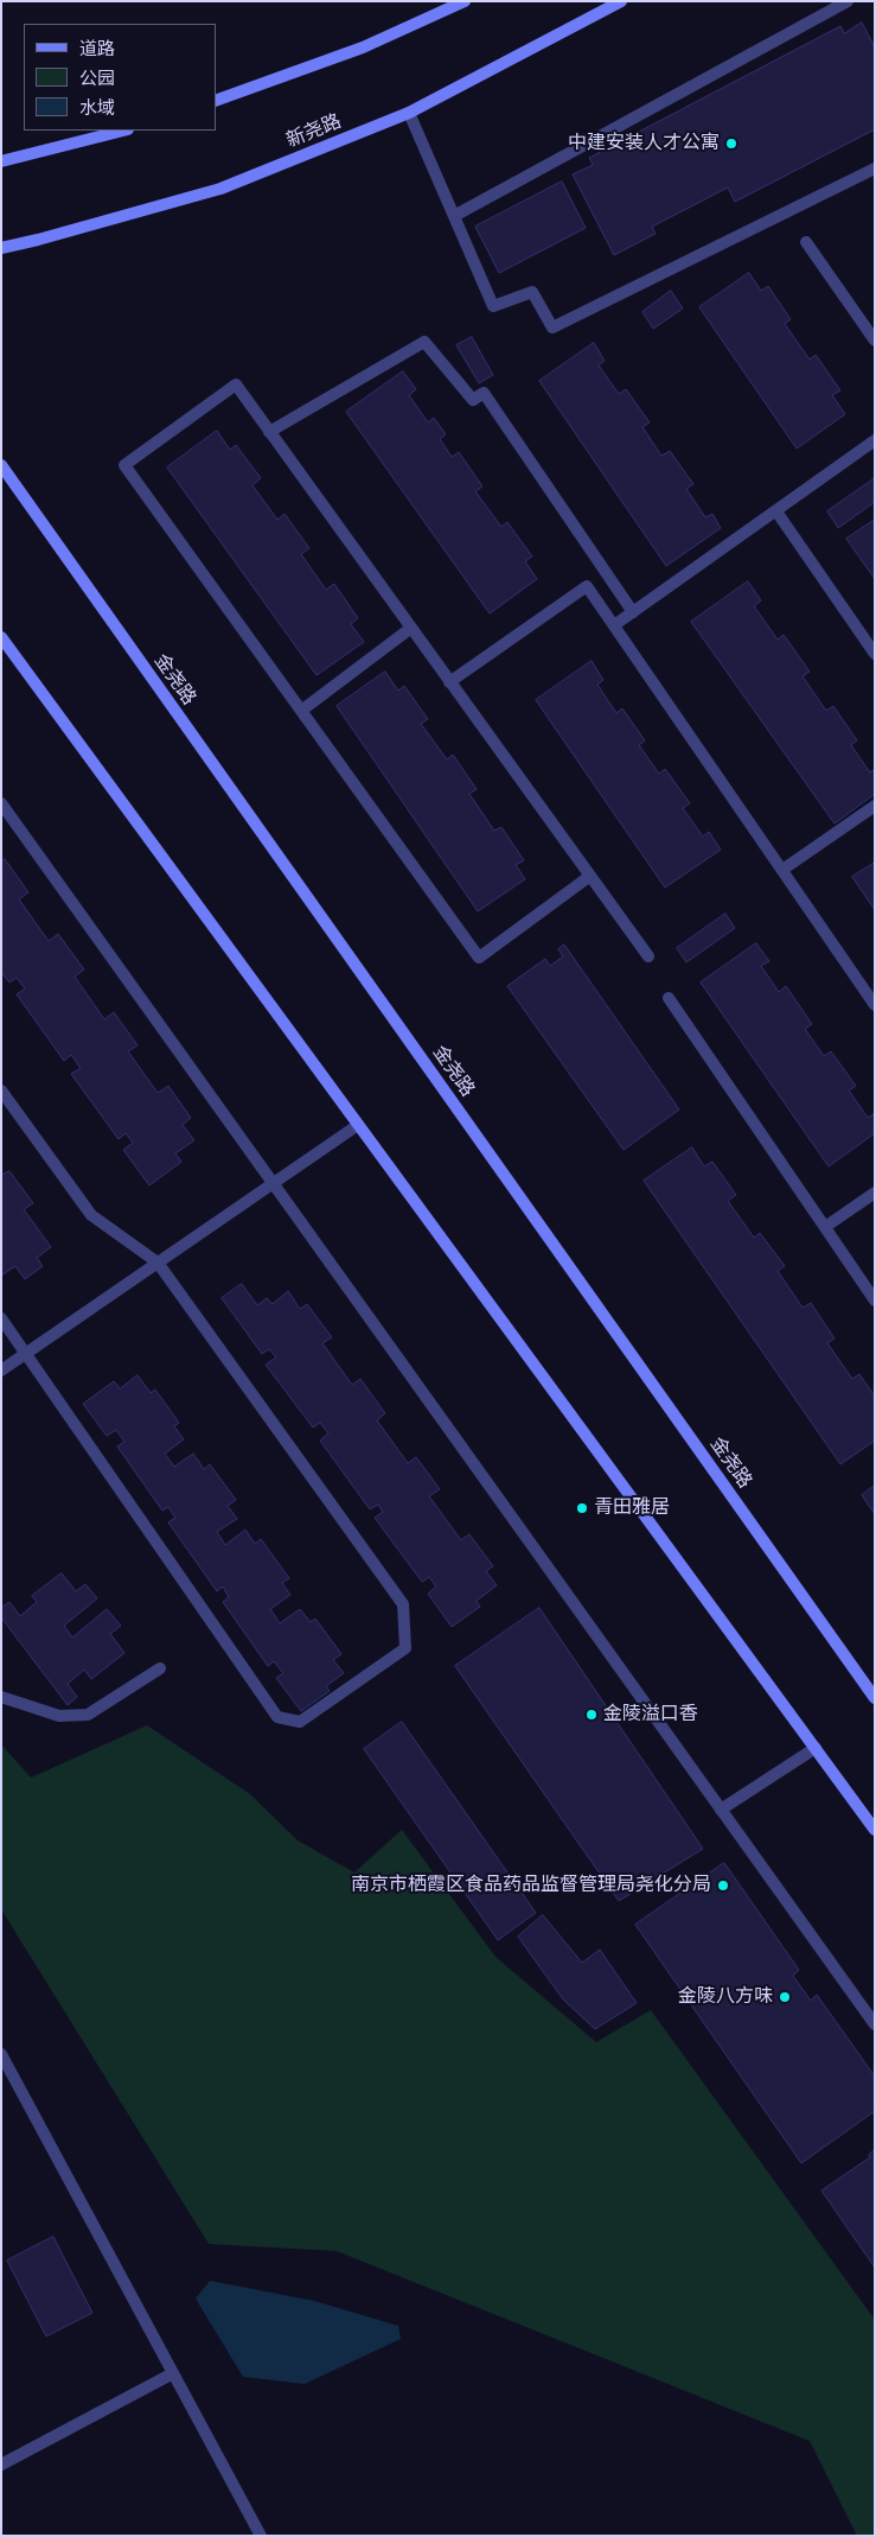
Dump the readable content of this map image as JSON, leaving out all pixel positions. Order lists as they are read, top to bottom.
{
  "streets": {
    "main road": ["新尧路", "金尧路"]
  },
  "places": [
    "中建安装人才公寓",
    "青田雅居",
    "金陵溢口香",
    "南京市栖霞区食品药品监督管理局尧化分局",
    "金陵八方味"
  ],
  "legend": ["道路", "公园", "水域"]
}
